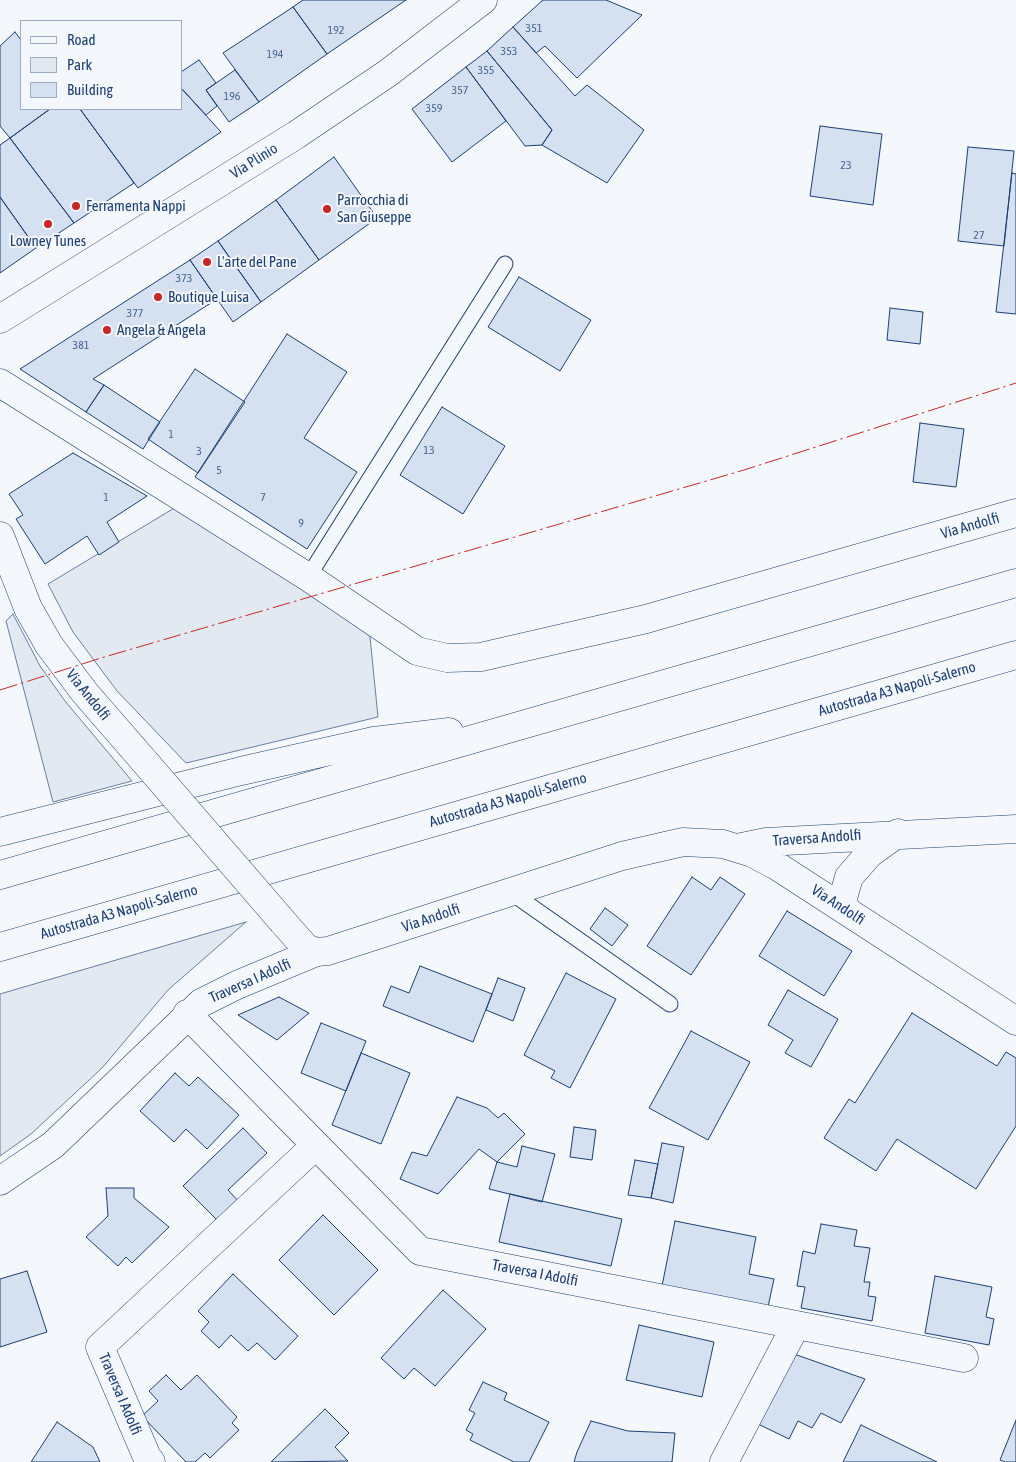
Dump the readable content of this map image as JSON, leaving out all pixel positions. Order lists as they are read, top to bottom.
{
  "streets": {
    "main road": [
      "Via Plinio",
      "Via Andolfi",
      "Autostrada A3 Napoli-Salerno",
      "Traversa Andolfi",
      "Traversa I Adolfi"
    ]
  },
  "crossings": [
    ["Via Andolfi", "Traversa Andolfi"],
    ["Via Andolfi", "Traversa I Adolfi"]
  ],
  "places": [
    "Ferramenta Nappi",
    "Parrocchia di San Giuseppe",
    "Lowney Tunes",
    "L'arte del Pane",
    "Boutique Luisa",
    "Angela & Angela"
  ],
  "house_numbers": [
    "351",
    "192",
    "353",
    "194",
    "355",
    "357",
    "196",
    "359",
    "23",
    "27",
    "373",
    "377",
    "381",
    "1",
    "13",
    "3",
    "5",
    "1",
    "7",
    "9"
  ],
  "legend": ["Road", "Park", "Building"]
}
